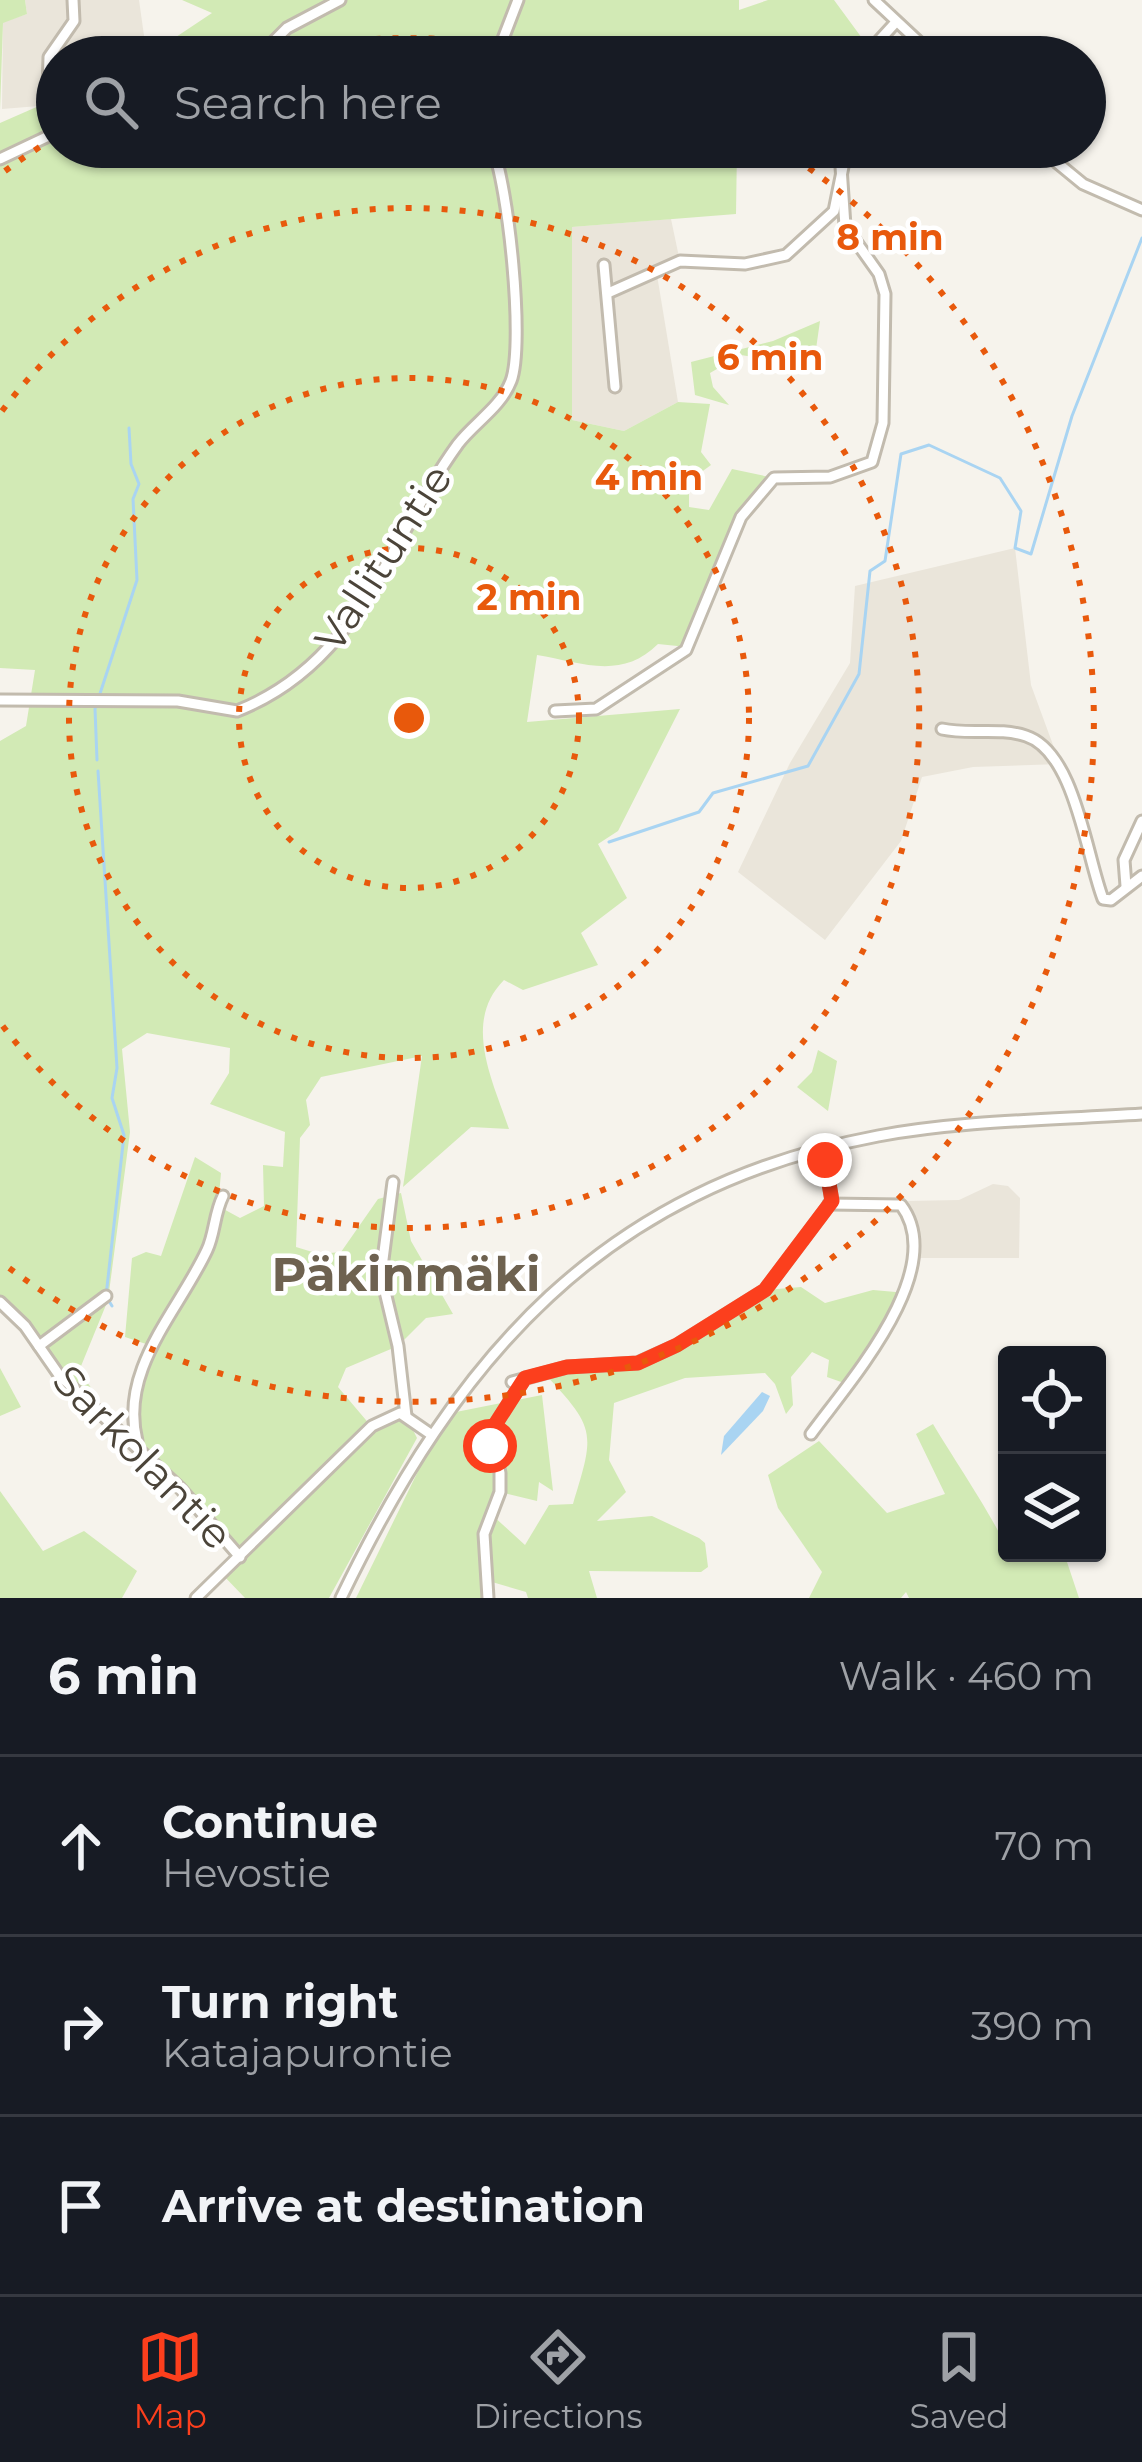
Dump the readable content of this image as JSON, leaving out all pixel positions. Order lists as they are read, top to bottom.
{
  "streets": {
    "street": ["Vallituntie", "Sarkolantie"]
  },
  "districts": ["Päkinmäki"],
  "page": {
    "search": "Search here",
    "heading": ["6 min", "Walk · 460 m"],
    "list": [
      ["Continue", "Hevostie", "70 m"],
      ["Turn right", "Katajapurontie", "390 m"],
      "Arrive at destination"
    ],
    "nav": ["Map", "Directions", "Saved"]
  },
  "rings": [
    "8 min",
    "6 min",
    "4 min",
    "2 min"
  ]
}
